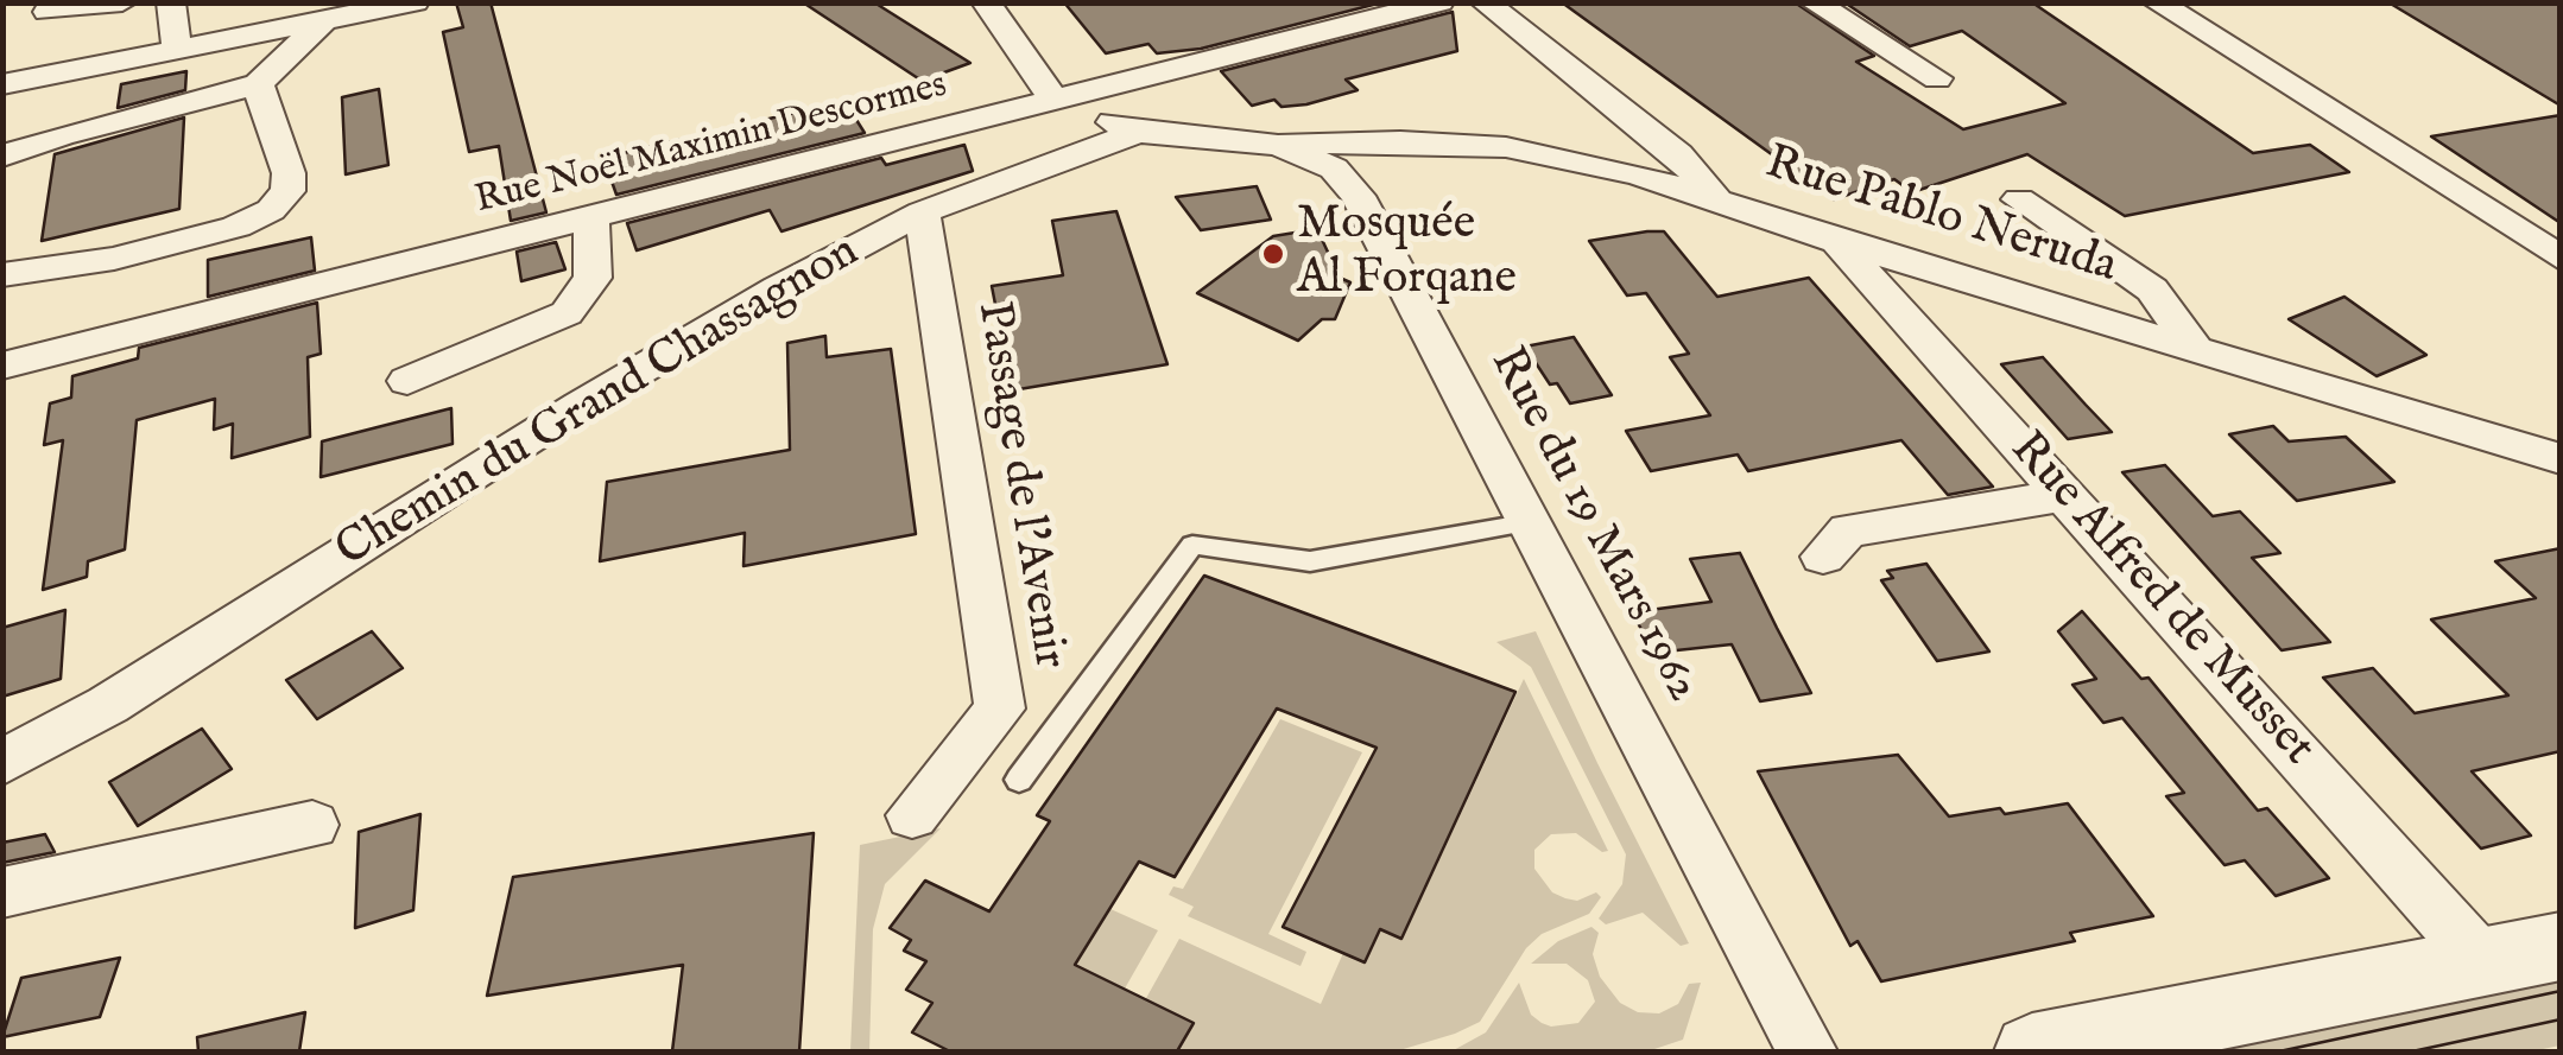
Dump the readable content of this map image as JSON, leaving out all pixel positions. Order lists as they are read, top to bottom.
{
  "streets": {
    "street": [
      "Rue Noël Maximin Descormes",
      "Rue Pablo Neruda",
      "Chemin du Grand Chassagnon",
      "Passage de l'Avenir",
      "Rue du 19 Mars 1962",
      "Rue Alfred de Musset"
    ]
  },
  "crossings": [
    ["Rue Pablo Neruda", "Rue du 19 Mars 1962"],
    ["Rue Pablo Neruda", "Rue Alfred de Musset"],
    ["Chemin du Grand Chassagnon", "Passage de l'Avenir"],
    ["Chemin du Grand Chassagnon", "Rue du 19 Mars 1962"]
  ],
  "places": ["Mosquée Al Forqane"]
}
